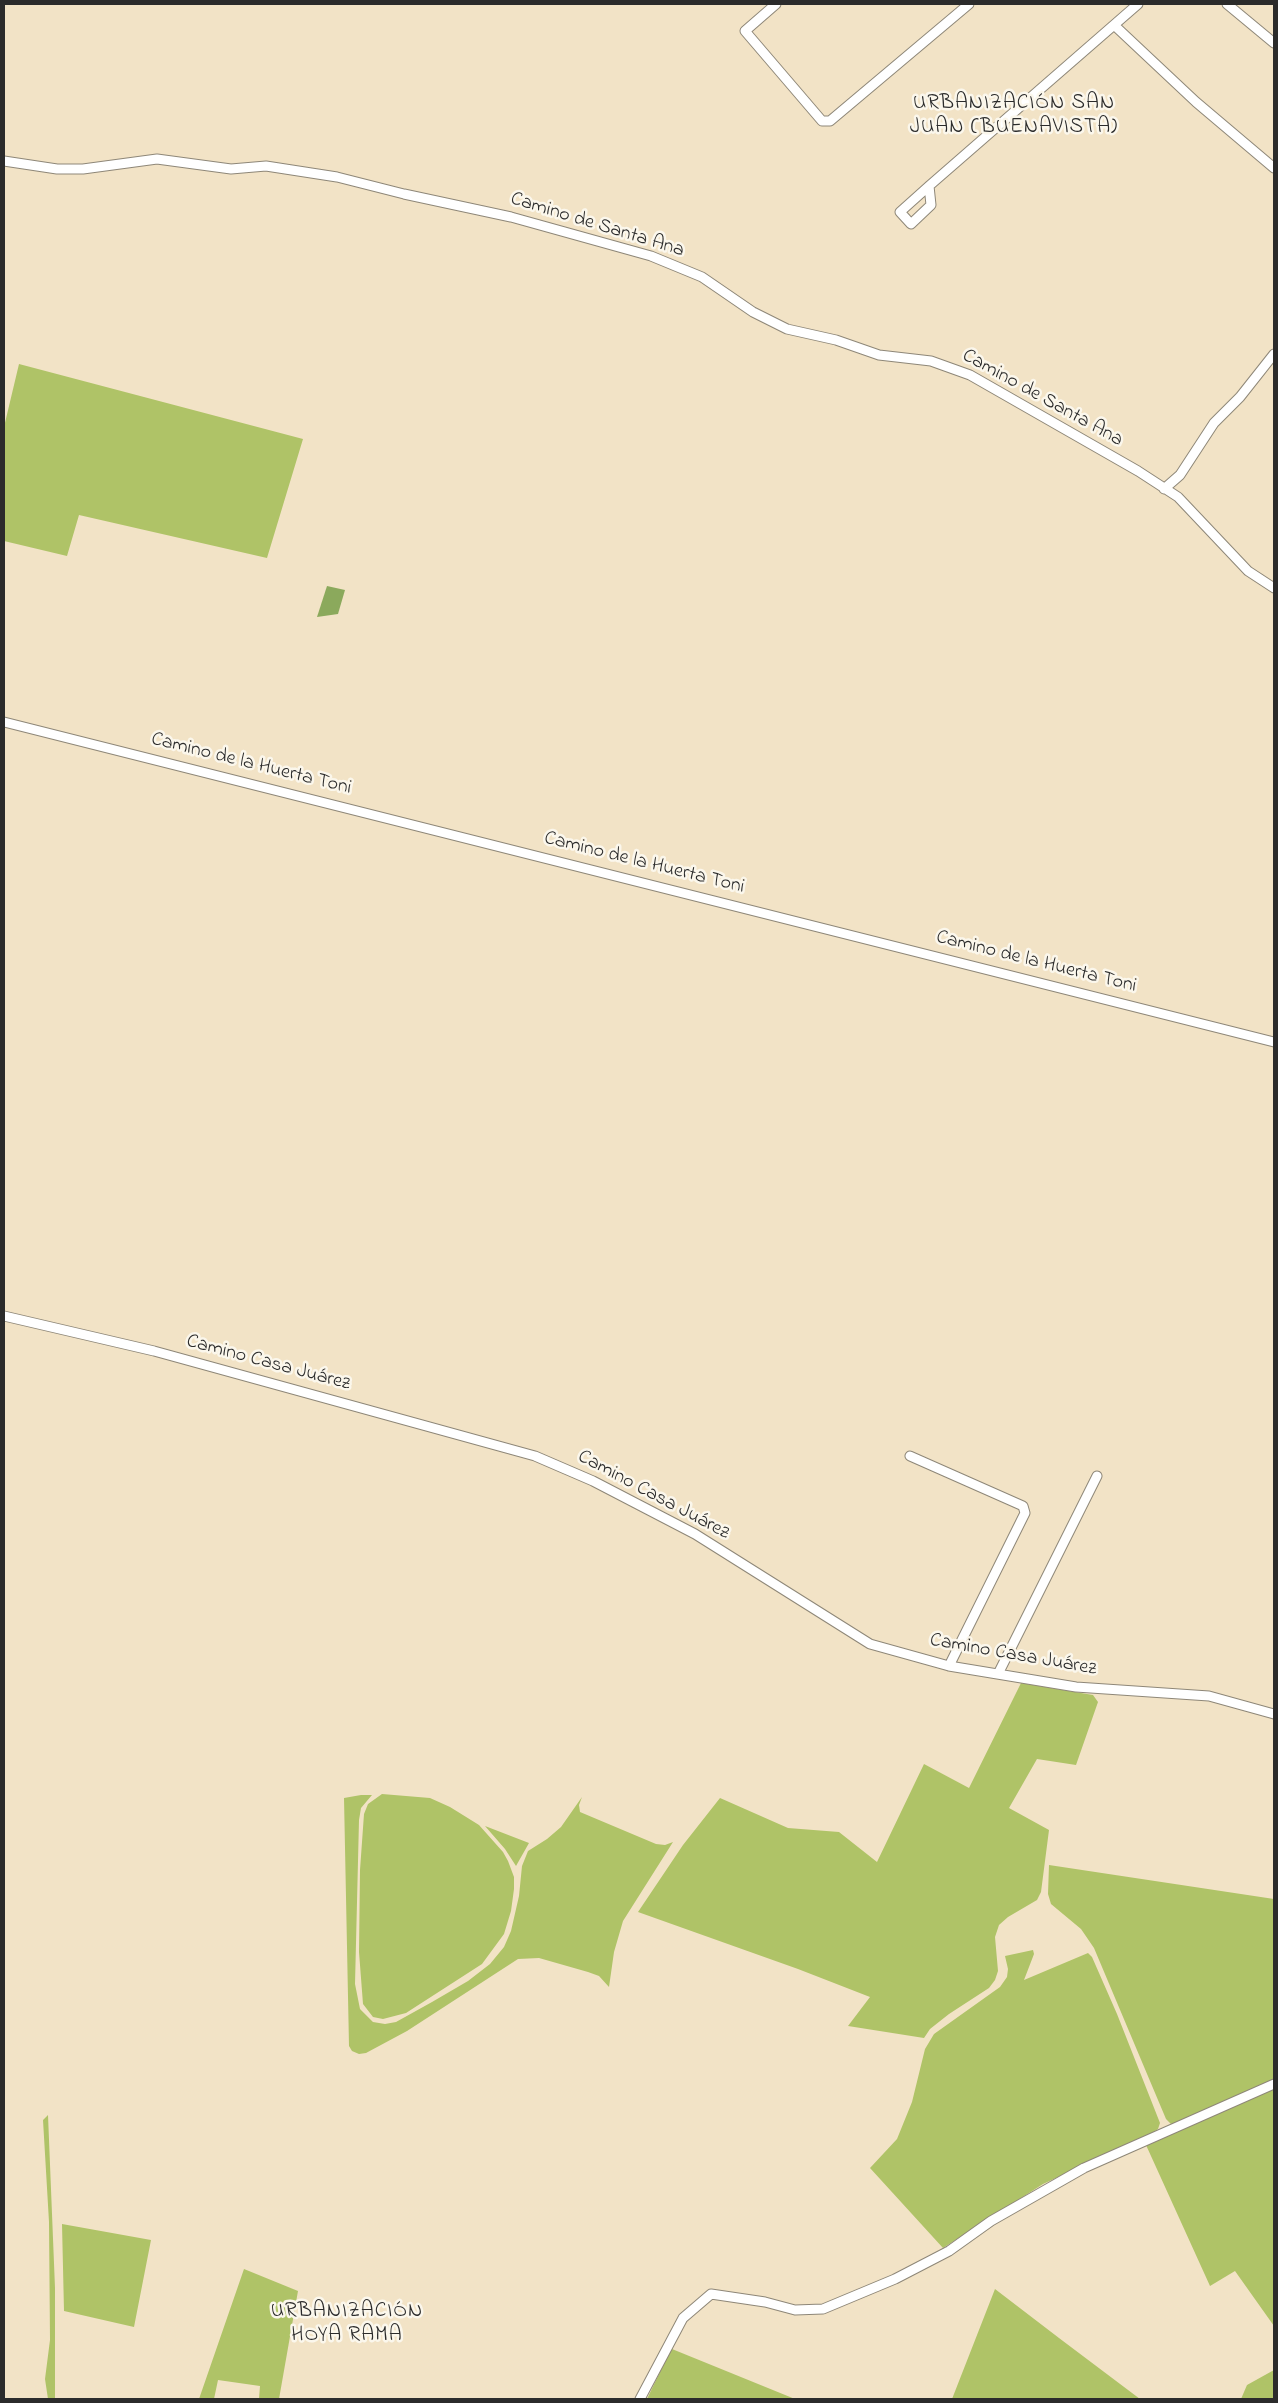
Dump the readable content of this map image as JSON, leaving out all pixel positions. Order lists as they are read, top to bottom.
{
  "streets": {
    "street": ["Camino de Santa Ana", "Camino de la Huerta Toni", "Camino Casa Juárez"]
  },
  "districts": ["URBANIZACIÓN SAN JUAN (BUENAVISTA)", "URBANIZACIÓN HOYA RAMA"]
}
